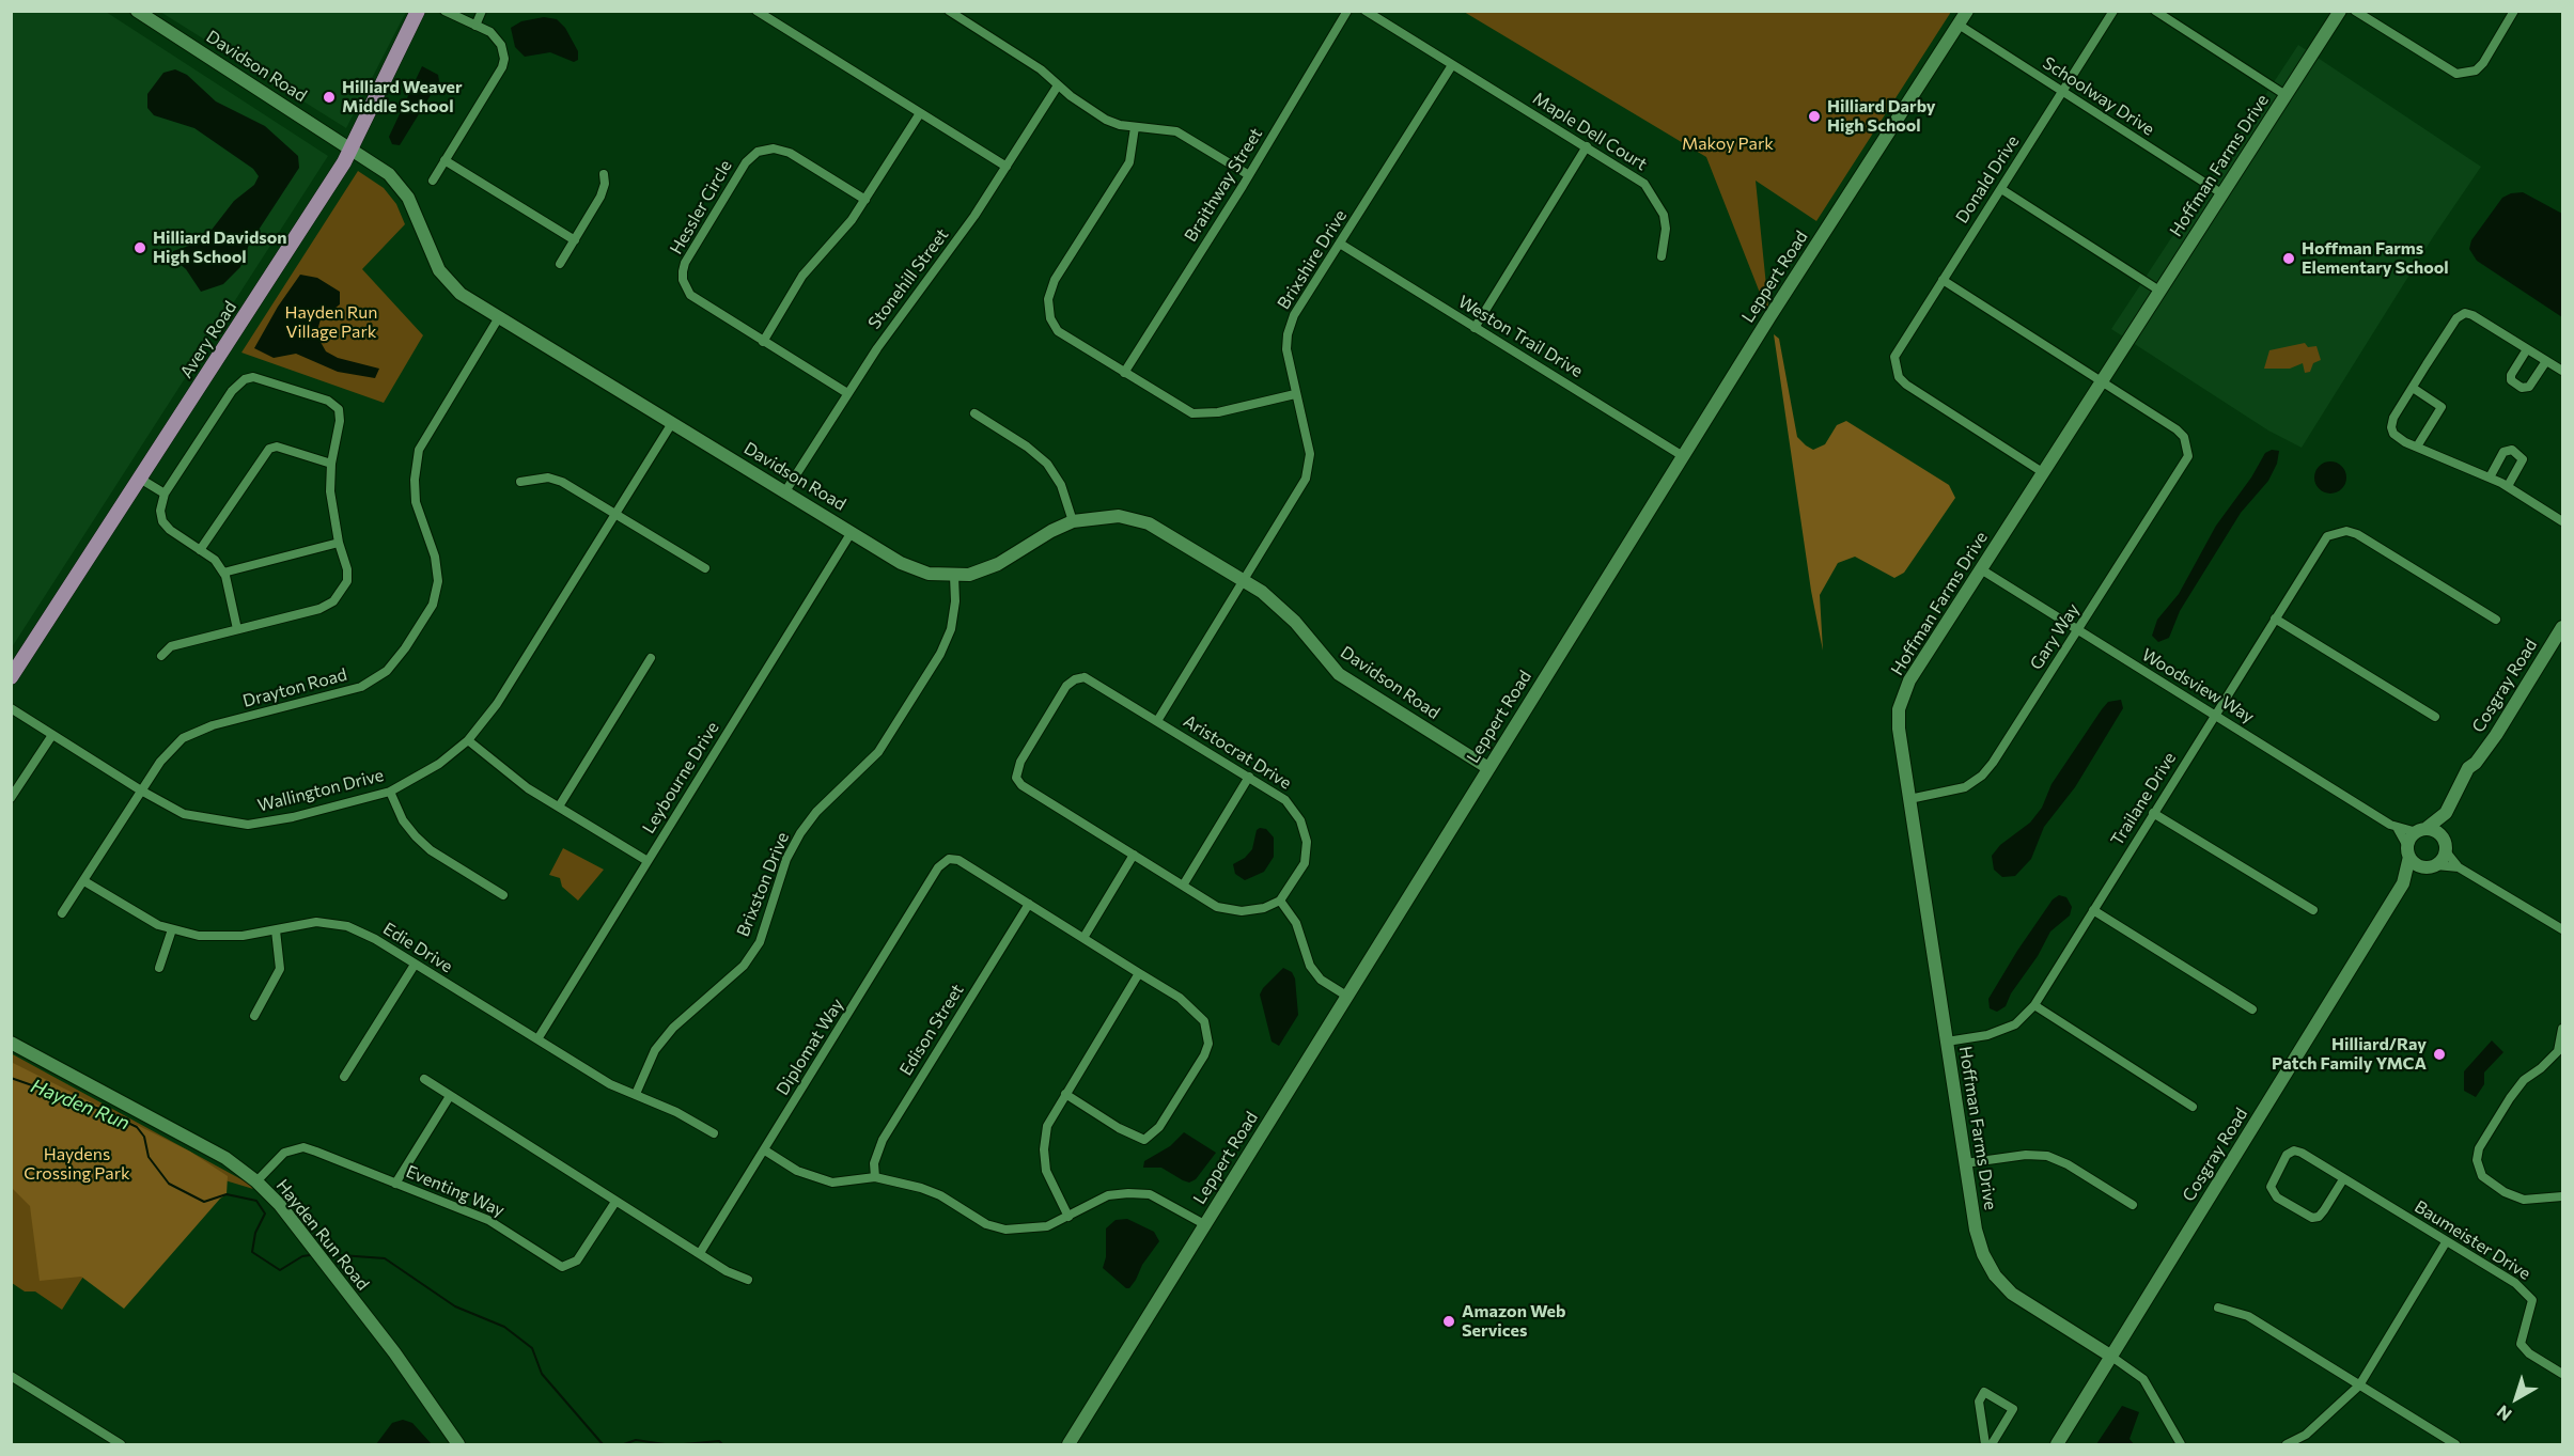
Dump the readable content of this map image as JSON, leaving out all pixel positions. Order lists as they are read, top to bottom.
{
  "streets": {
    "main road": [
      "Davidson Road",
      "Hoffman Farms Drive",
      "Leppert Road",
      "Avery Road",
      "Cosgray Road",
      "Hayden Run Road"
    ],
    "street": [
      "Schoolway Drive",
      "Maple Dell Court",
      "Donald Drive",
      "Braithway Street",
      "Hessler Circle",
      "Brixshire Drive",
      "Stonehill Street",
      "Weston Trail Drive",
      "Gary Way",
      "Woodsview Way",
      "Drayton Road",
      "Aristocrat Drive",
      "Leybourne Drive",
      "Wallington Drive",
      "Trailane Drive",
      "Brixston Drive",
      "Edie Drive",
      "Edison Street",
      "Diplomat Way",
      "Eventing Way",
      "Baumeister Drive"
    ]
  },
  "crossings": [
    ["Davidson Road", "Brixshire Drive"],
    ["Davidson Road", "Leppert Road"],
    ["Davidson Road", "Stonehill Street"],
    ["Davidson Road", "Avery Road"],
    ["Davidson Road", "Drayton Road"],
    ["Davidson Road", "Leybourne Drive"],
    ["Davidson Road", "Wallington Drive"],
    ["Davidson Road", "Brixston Drive"],
    ["Schoolway Drive", "Hoffman Farms Drive"],
    ["Schoolway Drive", "Donald Drive"],
    ["Schoolway Drive", "Leppert Road"],
    ["Maple Dell Court", "Brixshire Drive"],
    ["Hoffman Farms Drive", "Donald Drive"],
    ["Hoffman Farms Drive", "Gary Way"],
    ["Hoffman Farms Drive", "Woodsview Way"],
    ["Hoffman Farms Drive", "Cosgray Road"],
    ["Hoffman Farms Drive", "Trailane Drive"],
    ["Hessler Circle", "Stonehill Street"],
    ["Brixshire Drive", "Weston Trail Drive"],
    ["Brixshire Drive", "Aristocrat Drive"],
    ["Leppert Road", "Weston Trail Drive"],
    ["Gary Way", "Woodsview Way"],
    ["Woodsview Way", "Cosgray Road"],
    ["Woodsview Way", "Trailane Drive"],
    ["Drayton Road", "Wallington Drive"],
    ["Drayton Road", "Edie Drive"],
    ["Leybourne Drive", "Edie Drive"],
    ["Brixston Drive", "Edie Drive"],
    ["Edison Street", "Diplomat Way"],
    ["Eventing Way", "Hayden Run Road"]
  ],
  "water": ["Hayden Run"],
  "parks": ["Makoy Park", "Hayden Run Village Park", "Haydens Crossing Park"],
  "places": [
    "Hilliard Weaver Middle School",
    "Hilliard Darby High School",
    "Hilliard Davidson High School",
    "Hoffman Farms Elementary School",
    "Hilliard/Ray Patch Family YMCA",
    "Amazon Web Services"
  ],
  "north": "bottom left"
}
